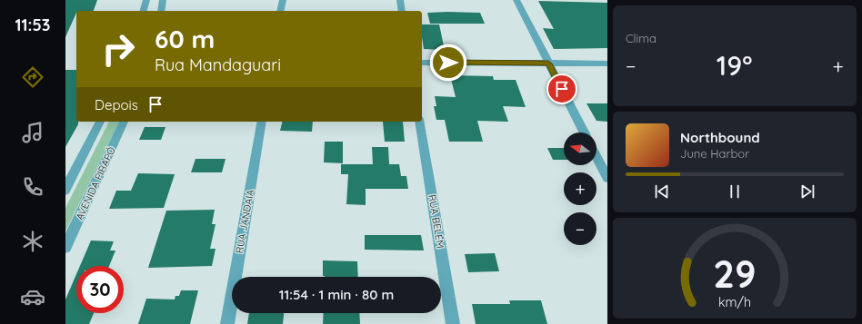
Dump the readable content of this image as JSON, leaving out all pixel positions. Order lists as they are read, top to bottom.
{
  "streets": {
    "street": ["AVENIDA PIRAPÓ", "RUA JANDAIA", "RUA BELÉM"]
  },
  "north": "left",
  "page": {
    "tabs": "11:53",
    "tile": "Clima",
    "turn": ["60 m", "Rua Mandaguari"],
    "heat": ["−", "19°", "+"],
    "then": "Depois",
    "song": ["Northbound", "June Harbor"],
    "map_buttons": ["+", "−"],
    "limit": "30",
    "trip": "11:54 · 1 min · 80 m",
    "gauge": ["29", "km/h"]
  }
}
